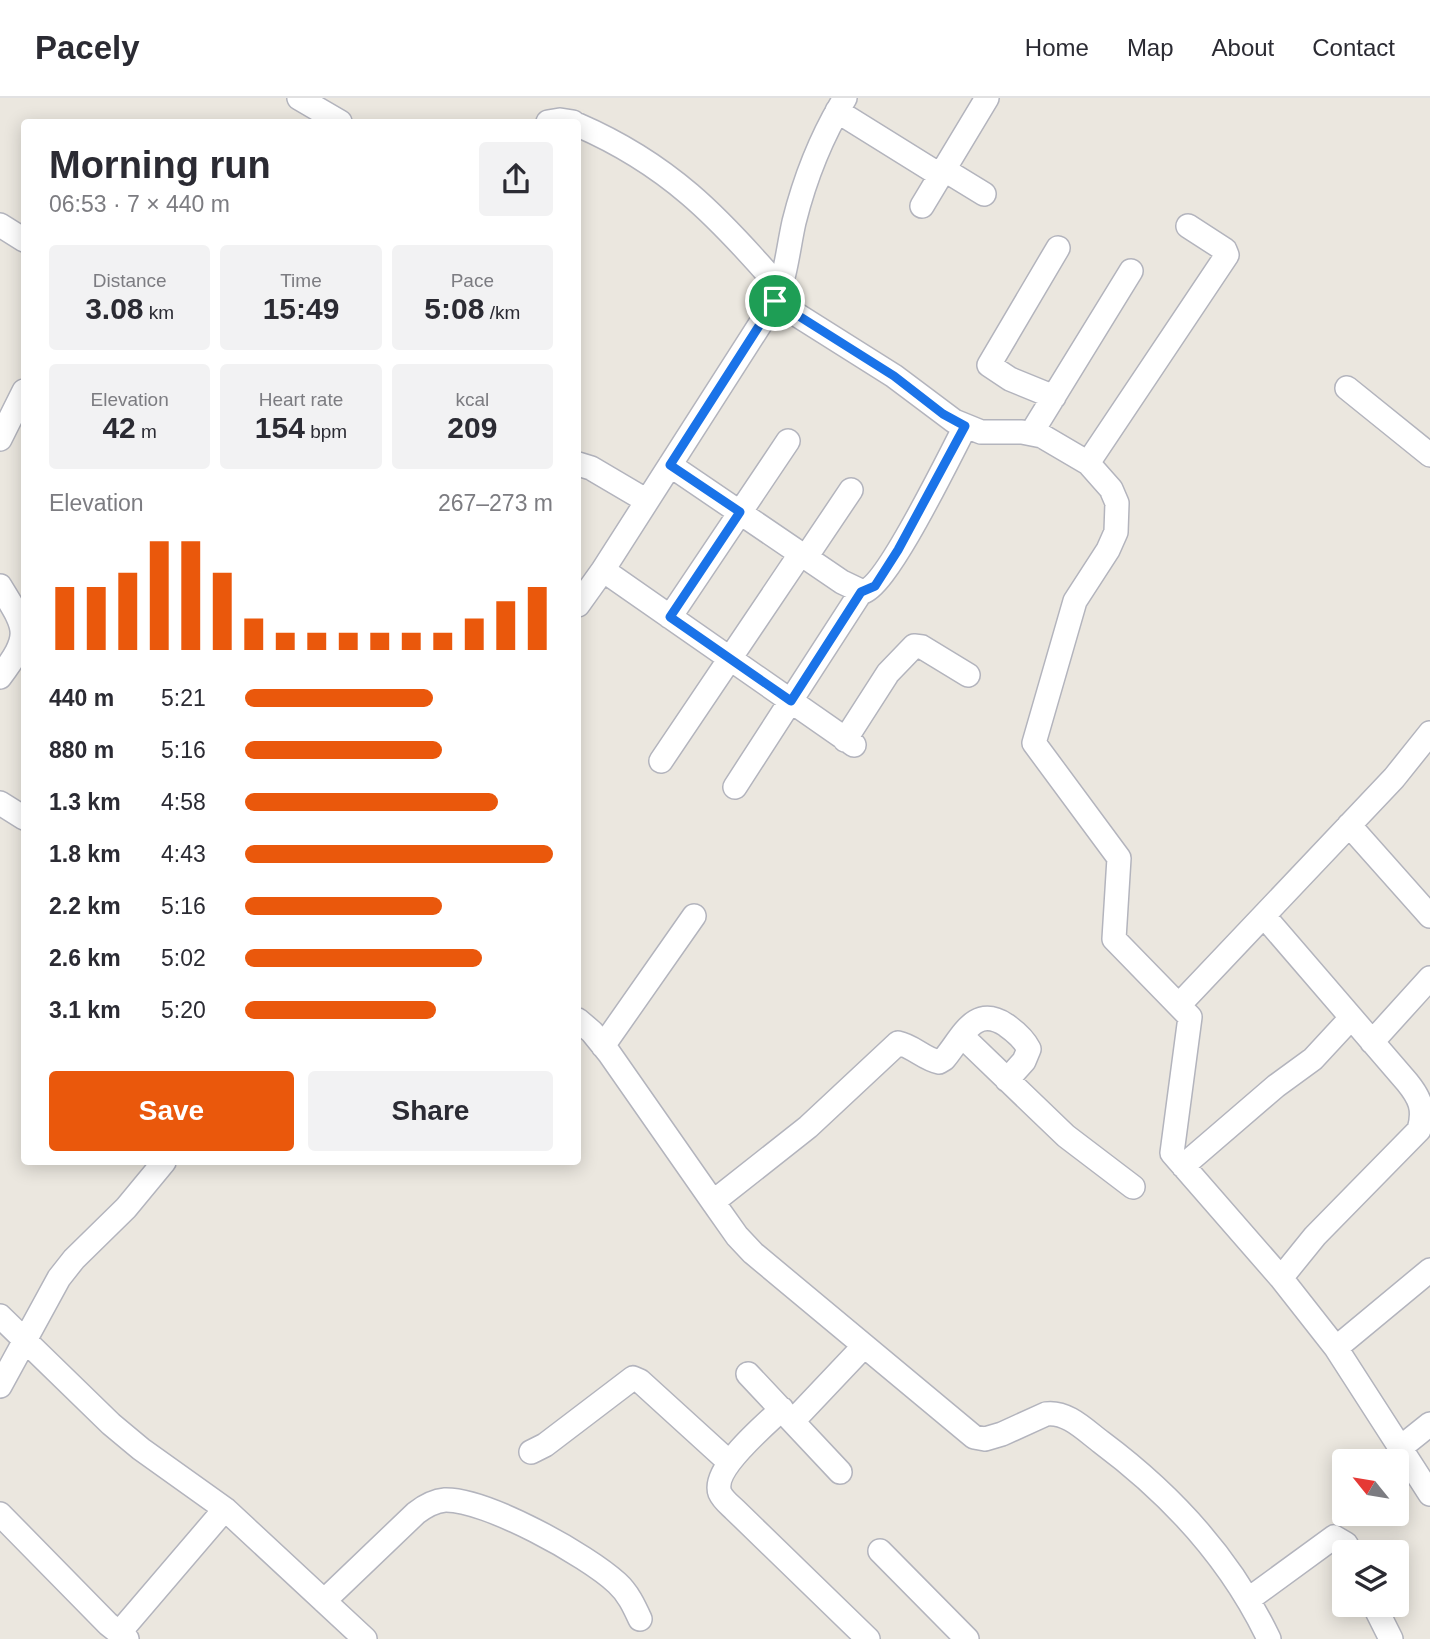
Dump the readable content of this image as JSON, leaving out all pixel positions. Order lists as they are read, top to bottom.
{
  "north": "top left",
  "page": {
    "header": "Pacely",
    "nav": [
      "Home",
      "Map",
      "About",
      "Contact"
    ],
    "heading": ["Morning run", "06:53 · 7 × 440 m"],
    "stats": [
      ["Distance", "3.08 km"],
      ["Time", "15:49"],
      ["Pace", "5:08 /km"],
      ["Elevation", "42 m"],
      ["Heart rate", "154 bpm"],
      ["kcal", "209"]
    ],
    "chart": ["Elevation", "267–273 m"],
    "list": [
      {
        "name": "440 m",
        "note": "5:21"
      },
      {
        "name": "880 m",
        "note": "5:16"
      },
      {
        "name": "1.3 km",
        "note": "4:58"
      },
      {
        "name": "1.8 km",
        "note": "4:43"
      },
      {
        "name": "2.2 km",
        "note": "5:16"
      },
      {
        "name": "2.6 km",
        "note": "5:02"
      },
      {
        "name": "3.1 km",
        "note": "5:20"
      }
    ],
    "buttons": ["Save", "Share"]
  }
}
